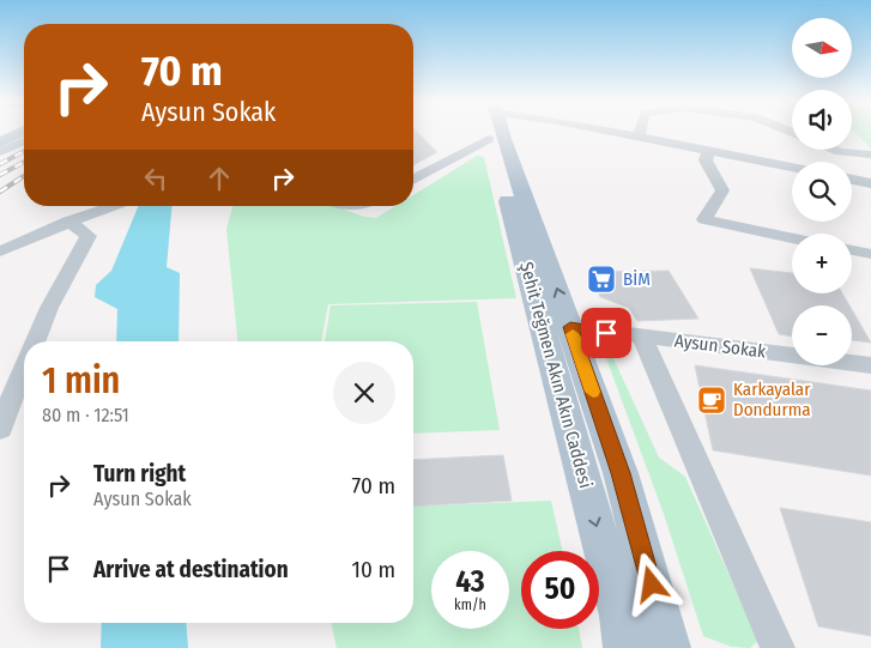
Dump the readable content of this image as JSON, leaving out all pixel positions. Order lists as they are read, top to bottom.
{
  "streets": {
    "main road": ["Şehit Teğmen Akın Akın Caddesi"],
    "street": ["Aysun Sokak"]
  },
  "crossings": [
    ["Aysun Sokak", "Şehit Teğmen Akın Akın Caddesi"]
  ],
  "places": {
    "supermarket": ["BİM"],
    "cafe": ["Karkayalar Dondurma"]
  },
  "north": "right",
  "page": {
    "map_buttons": ["+", "−"],
    "turn": ["70 m", "Aysun Sokak"],
    "heading": ["1 min", "80 m · 12:51"],
    "list": [
      {
        "name": "Turn right",
        "note": "Aysun Sokak",
        "value": "70 m"
      },
      {
        "name": "Arrive at destination",
        "value": "10 m"
      }
    ],
    "speed": "43 km/h",
    "limit": "50"
  }
}
